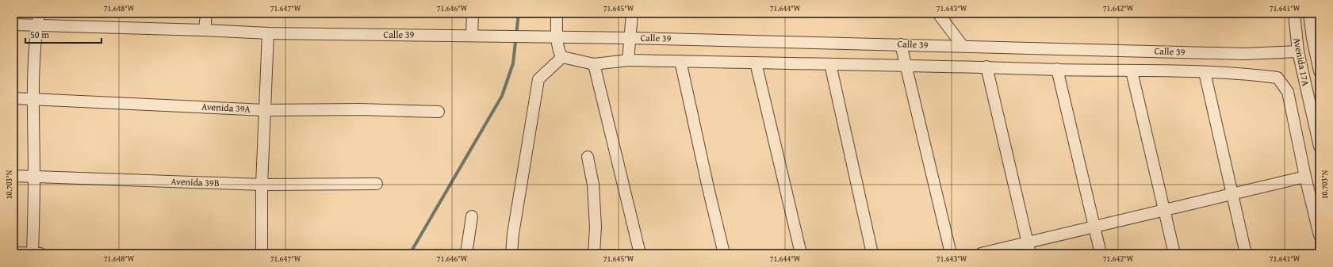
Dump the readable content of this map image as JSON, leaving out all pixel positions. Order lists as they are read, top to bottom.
{
  "streets": {
    "street": [
      "Calle 39",
      "Avenida 17A",
      "Avenida 39A",
      "Avenida 39B"
    ]
  },
  "crossings": [
    ["Calle 39", "Avenida 17A"]
  ],
  "scale_bar": "50 m",
  "coordinates": [
    "71.648°W",
    "71.647°W",
    "71.646°W",
    "71.645°W",
    "71.644°W",
    "71.643°W",
    "71.642°W",
    "71.641°W",
    "10.703°N"
  ]
}
